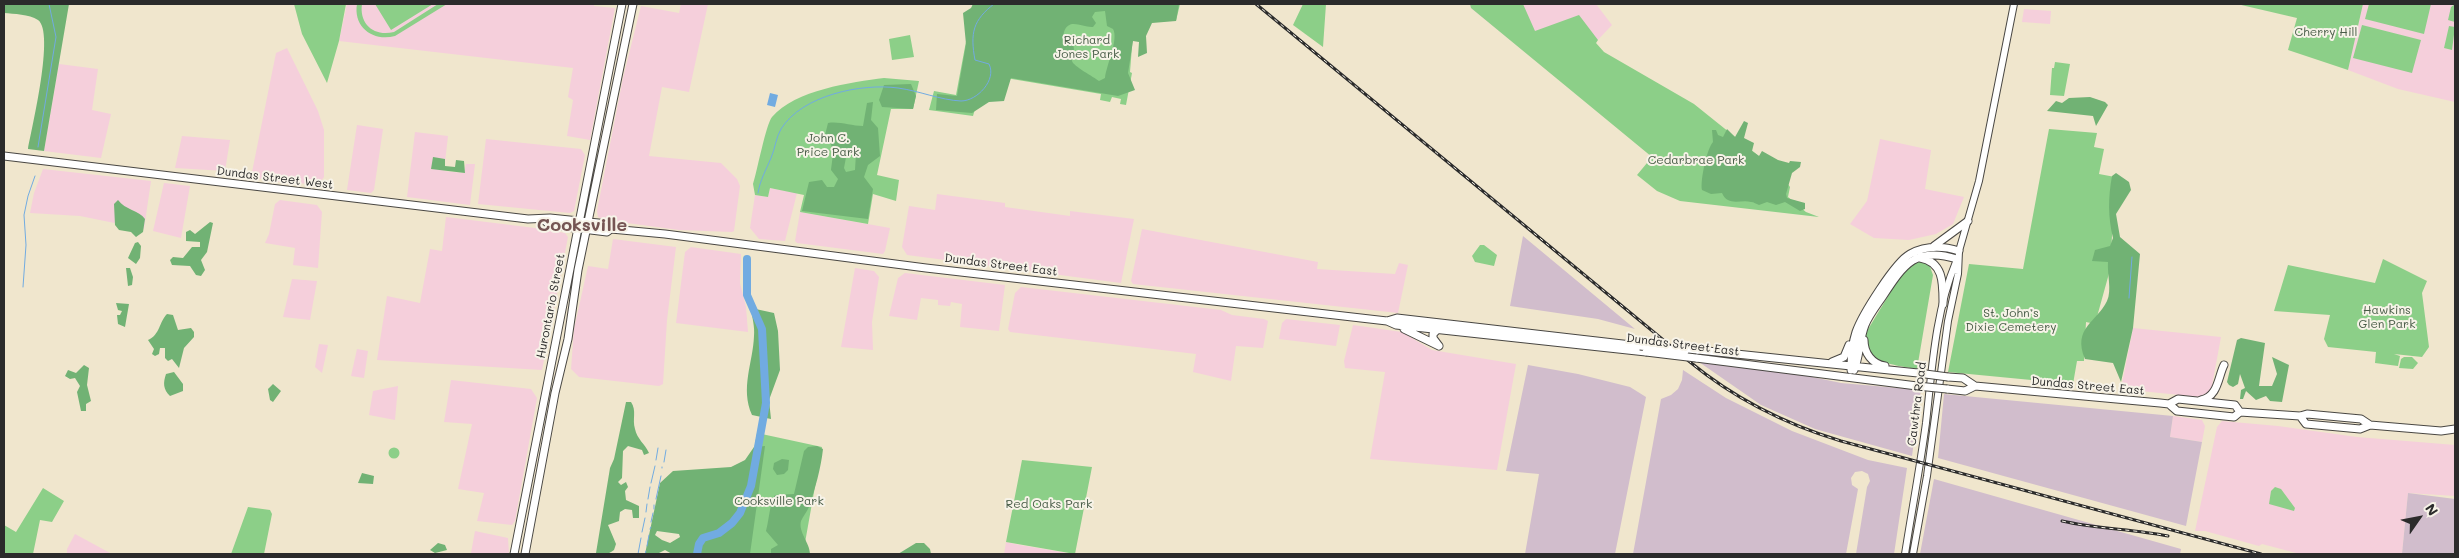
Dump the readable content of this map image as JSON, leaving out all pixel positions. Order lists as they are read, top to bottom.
{
  "streets": {
    "main road": [
      "Dundas Street West",
      "Dundas Street East",
      "Hurontario Street",
      "Cawthra Road"
    ]
  },
  "crossings": [
    ["Dundas Street West", "Dundas Street East"],
    ["Dundas Street West", "Hurontario Street"],
    ["Dundas Street East", "Hurontario Street"]
  ],
  "districts": ["Cooksville"],
  "parks": [
    "Cherry Hill",
    "Richard Jones Park",
    "John C. Price Park",
    "Cedarbrae Park",
    "Hawkins Glen Park",
    "St. John’s Dixie Cemetery",
    "Cooksville Park",
    "Red Oaks Park"
  ],
  "north": "top right"
}
